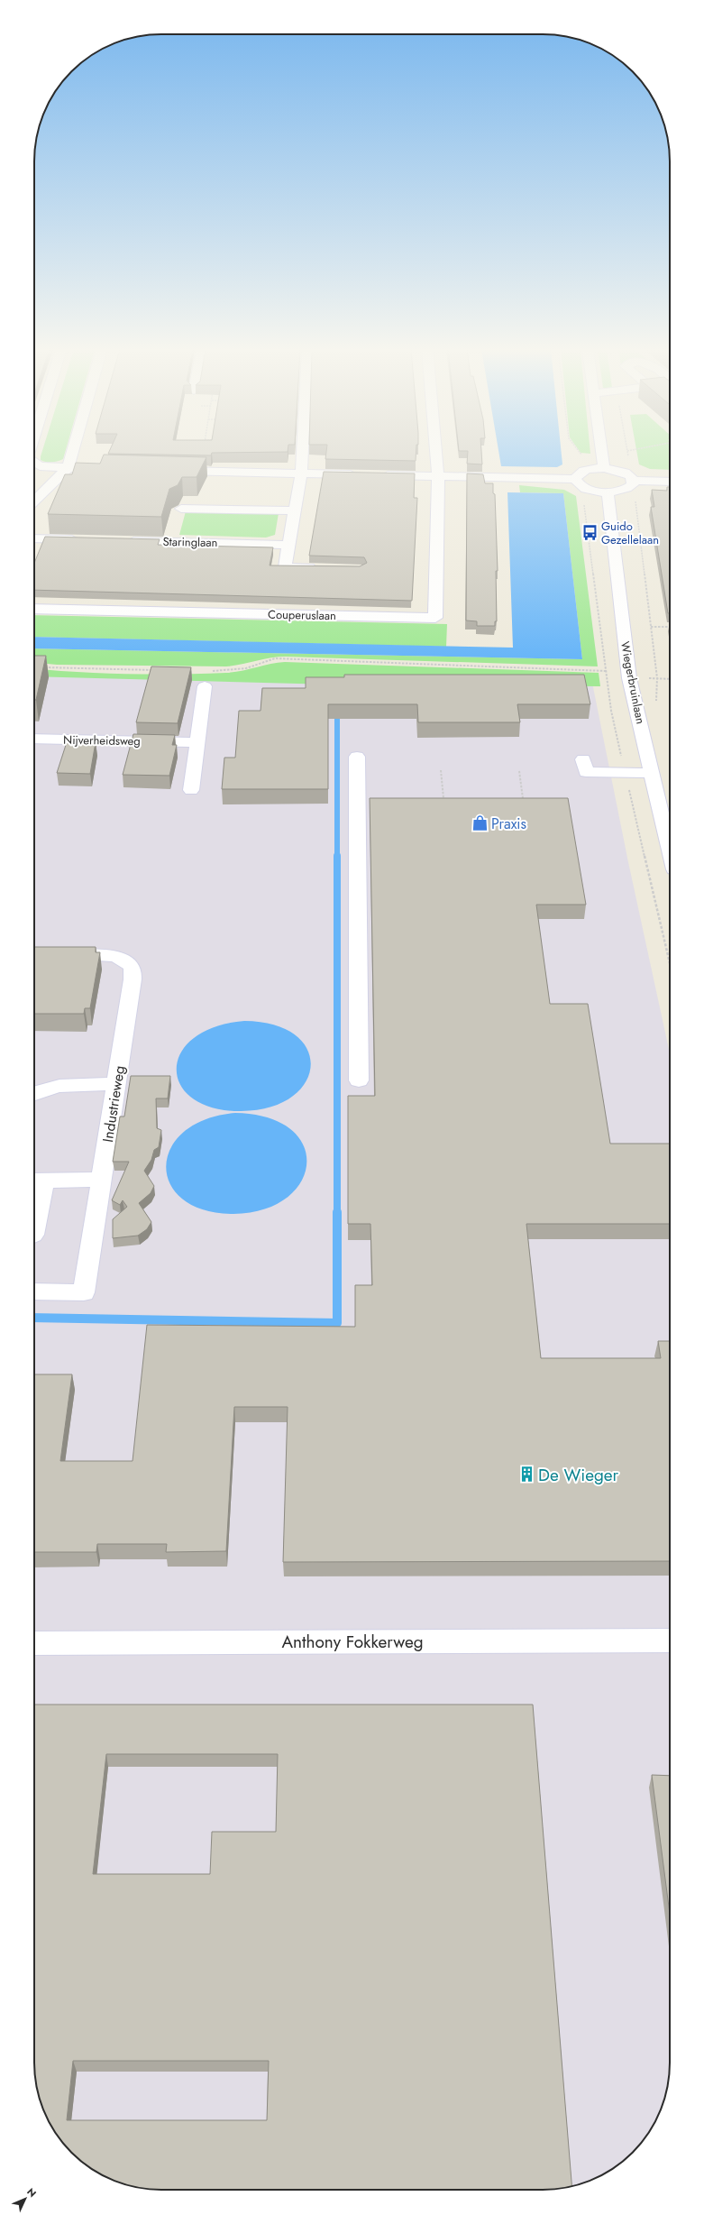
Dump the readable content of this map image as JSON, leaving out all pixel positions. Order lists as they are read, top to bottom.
{
  "streets": {
    "street": [
      "Staringlaan",
      "Couperuslaan",
      "Wiegerbruinlaan",
      "Nijverheidsweg",
      "Industrieweg",
      "Anthony Fokkerweg"
    ]
  },
  "places": {
    "bus stop": ["Guido Gezellelaan"],
    "shop": ["Praxis"],
    "building": ["De Wieger"]
  },
  "north": "top right"
}
